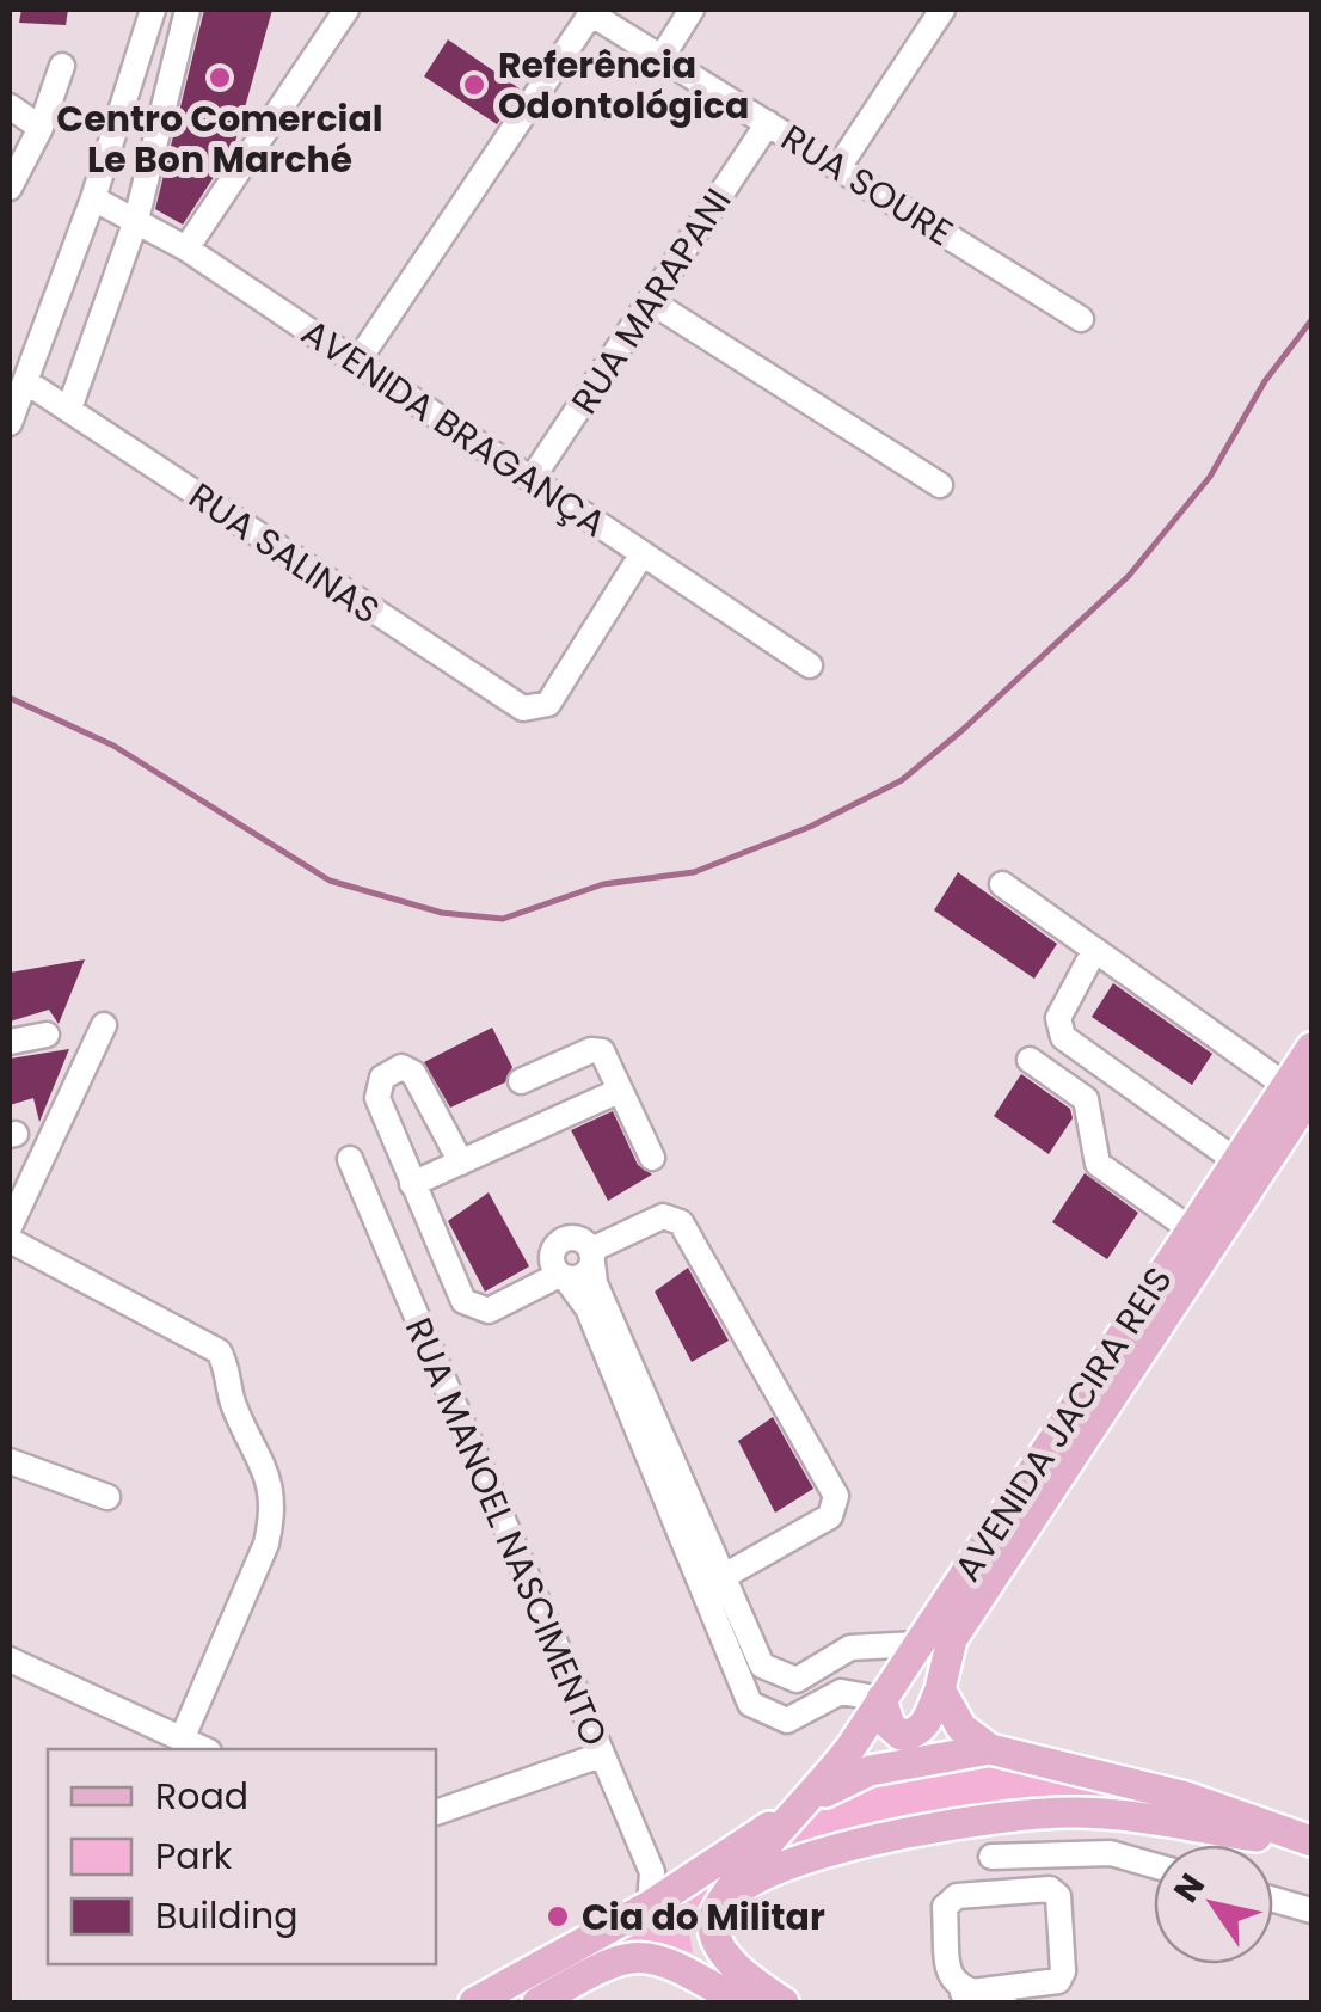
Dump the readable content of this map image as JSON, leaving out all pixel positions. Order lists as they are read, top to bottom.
{
  "streets": {
    "main road": ["AVENIDA JACIRA REIS"],
    "street": [
      "RUA SOURE",
      "RUA MARAPANI",
      "AVENIDA BRAGANÇA",
      "RUA SALINAS",
      "RUA MANOEL NASCIMENTO"
    ]
  },
  "crossings": [
    ["RUA SOURE", "RUA MARAPANI"],
    ["RUA MARAPANI", "AVENIDA BRAGANÇA"],
    ["AVENIDA BRAGANÇA", "RUA SALINAS"]
  ],
  "places": ["Centro Comercial Le Bon Marché", "Referência Odontológica", "Cia do Militar"],
  "legend": ["Road", "Park", "Building"],
  "north": "top left"
}
